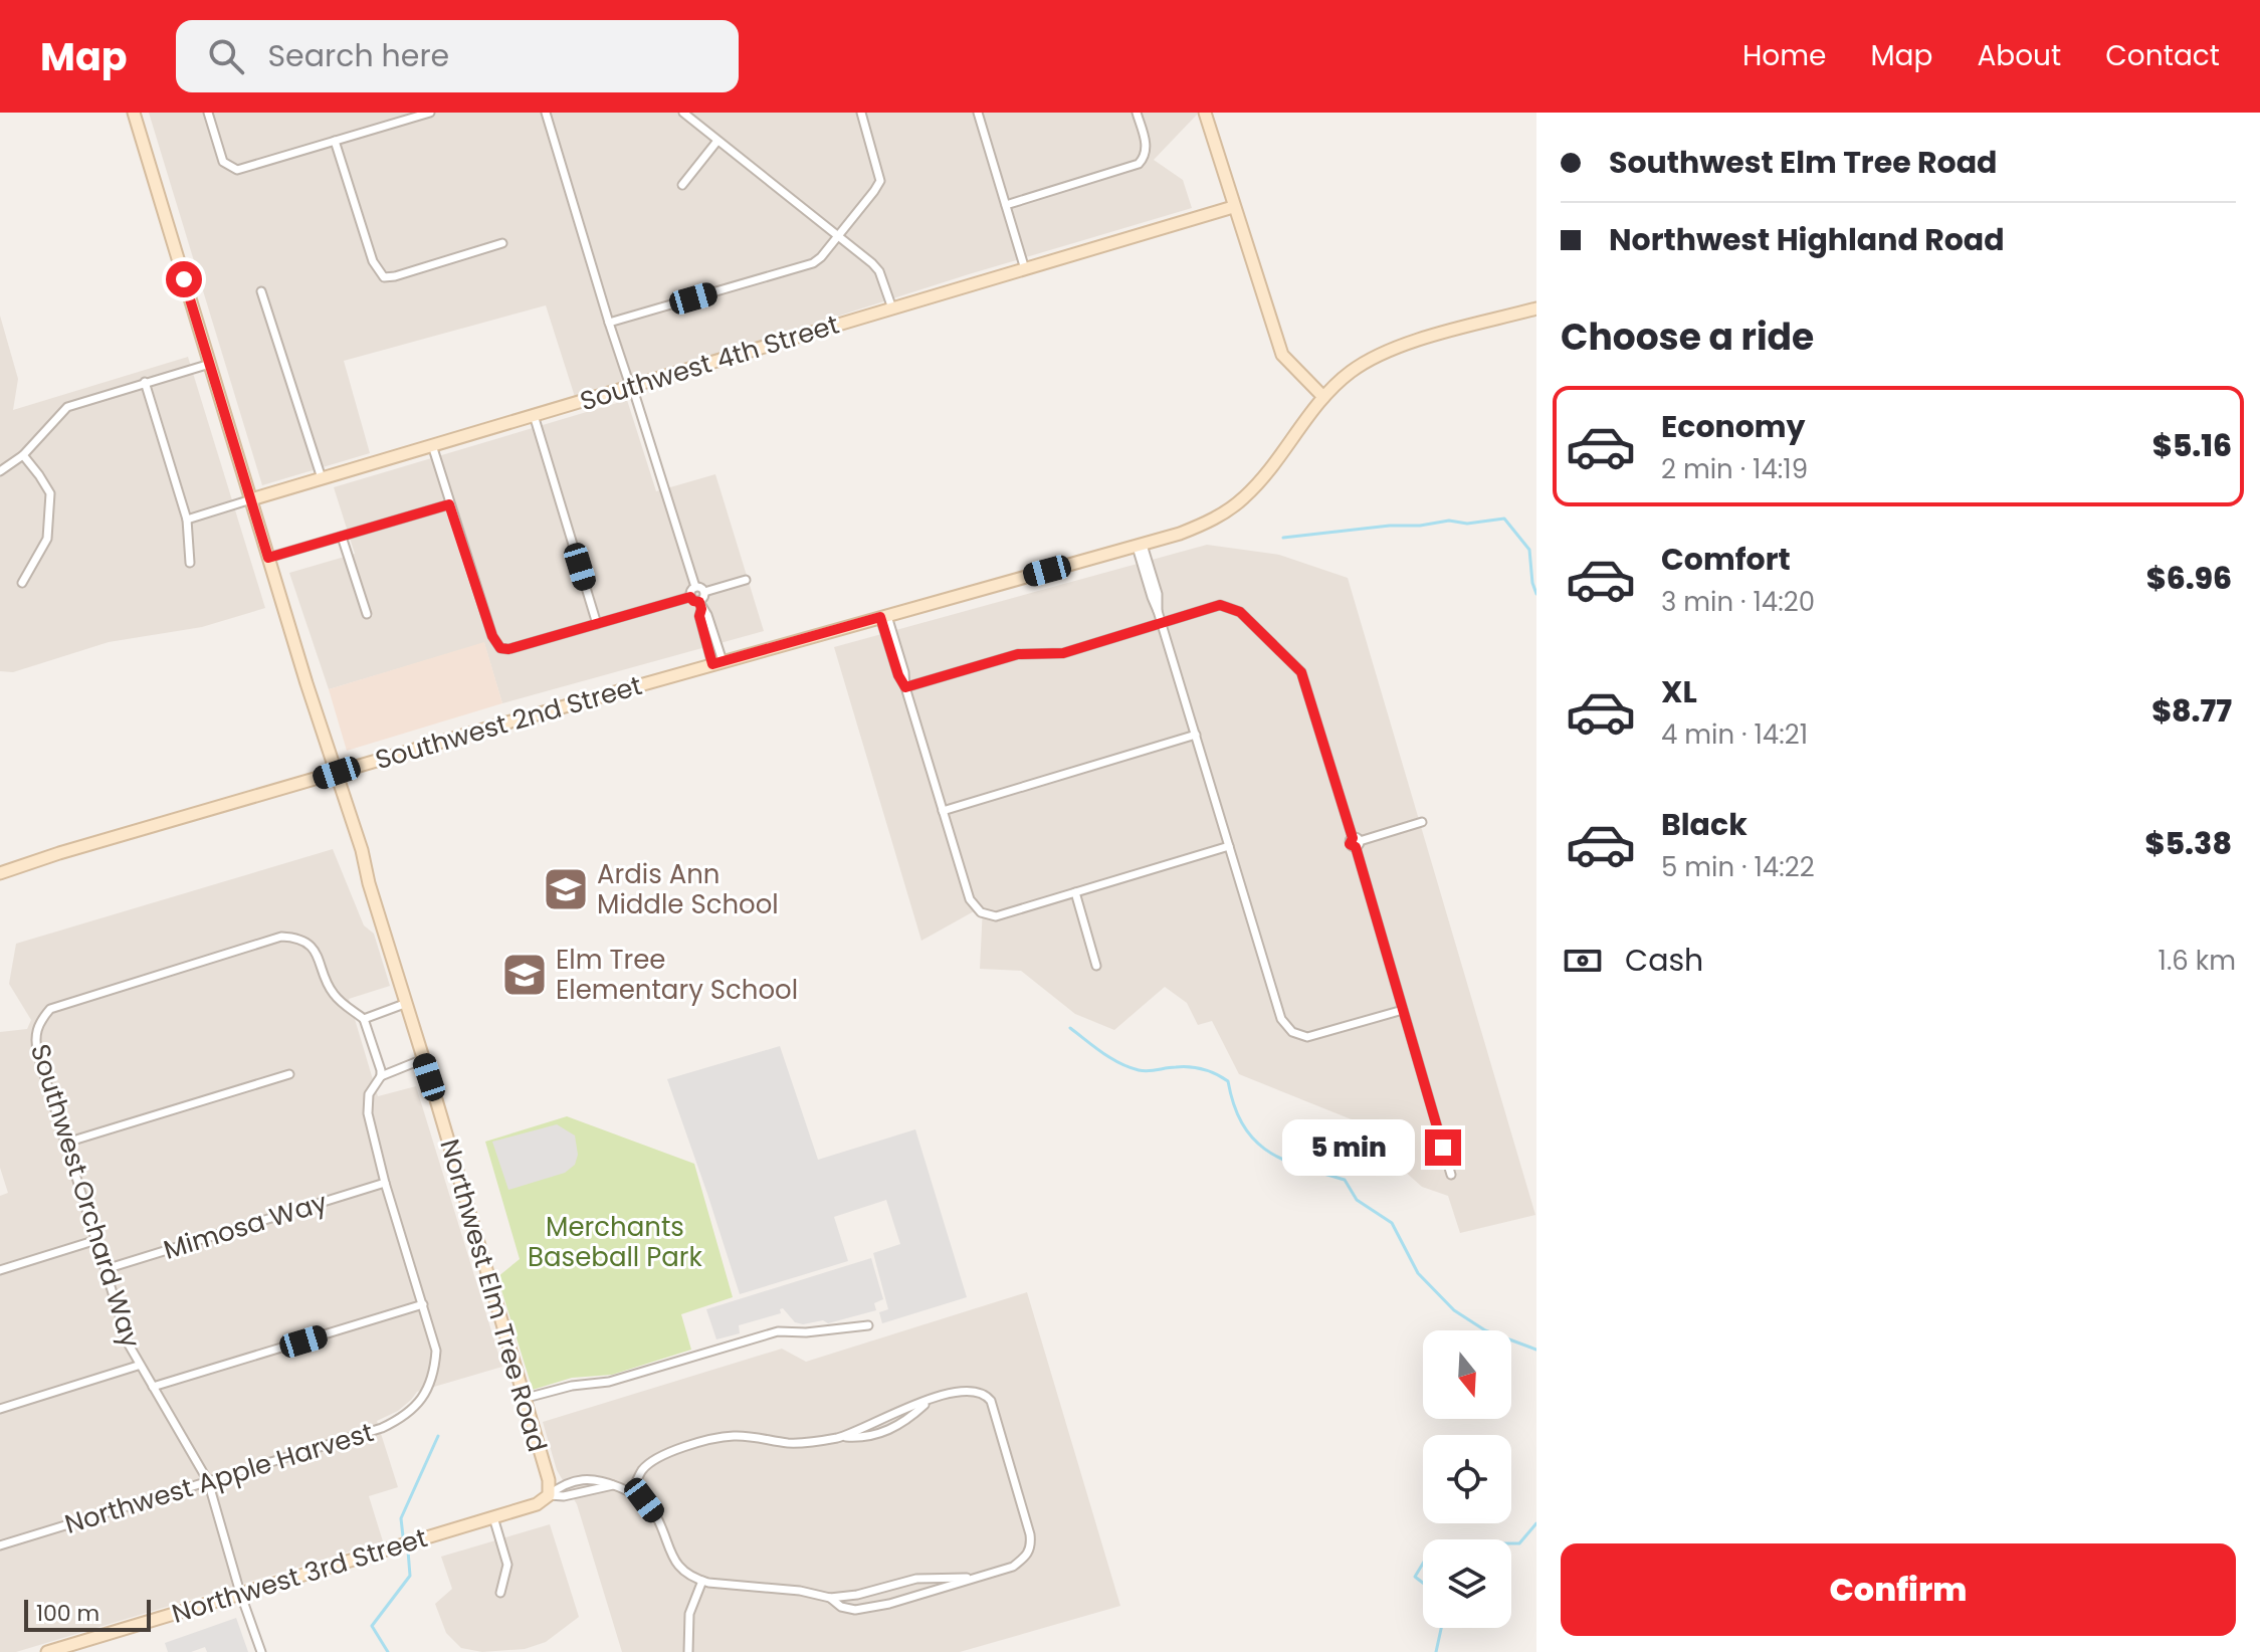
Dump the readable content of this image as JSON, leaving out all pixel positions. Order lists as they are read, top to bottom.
{
  "streets": {
    "street": [
      "Southwest 4th Street",
      "Southwest 2nd Street",
      "Southwest Orchard Way",
      "Mimosa Way",
      "Northwest Elm Tree Road",
      "Northwest Apple Harvest",
      "Northwest 3rd Street"
    ]
  },
  "crossings": [
    ["Southwest 4th Street", "Northwest Elm Tree Road"],
    ["Southwest 2nd Street", "Northwest Elm Tree Road"],
    ["Southwest Orchard Way", "Mimosa Way"],
    ["Southwest Orchard Way", "Northwest Apple Harvest"],
    ["Southwest Orchard Way", "Northwest 3rd Street"],
    ["Northwest Elm Tree Road", "Northwest 3rd Street"]
  ],
  "parks": ["Merchants Baseball Park"],
  "places": {
    "school or university": ["Ardis Ann Middle School", "Elm Tree Elementary School"]
  },
  "scale_bar": "100 m",
  "north": "bottom",
  "page": {
    "header": "Map",
    "search": "Search here",
    "nav": [
      "Home",
      "Map",
      "About",
      "Contact"
    ],
    "banner": ["Southwest Elm Tree Road", "Northwest Highland Road"],
    "heading": "Choose a ride",
    "list": [
      {
        "name": "Economy",
        "note": "2 min · 14:19",
        "value": "$5.16"
      },
      {
        "name": "Comfort",
        "note": "3 min · 14:20",
        "value": "$6.96"
      },
      {
        "name": "XL",
        "note": "4 min · 14:21",
        "value": "$8.77"
      },
      {
        "name": "Black",
        "note": "5 min · 14:22",
        "value": "$5.38"
      }
    ],
    "pay": ["Cash", "1.6 km"],
    "bubble": "5 min",
    "buttons": "Confirm",
    "scale": "100 m"
  }
}
